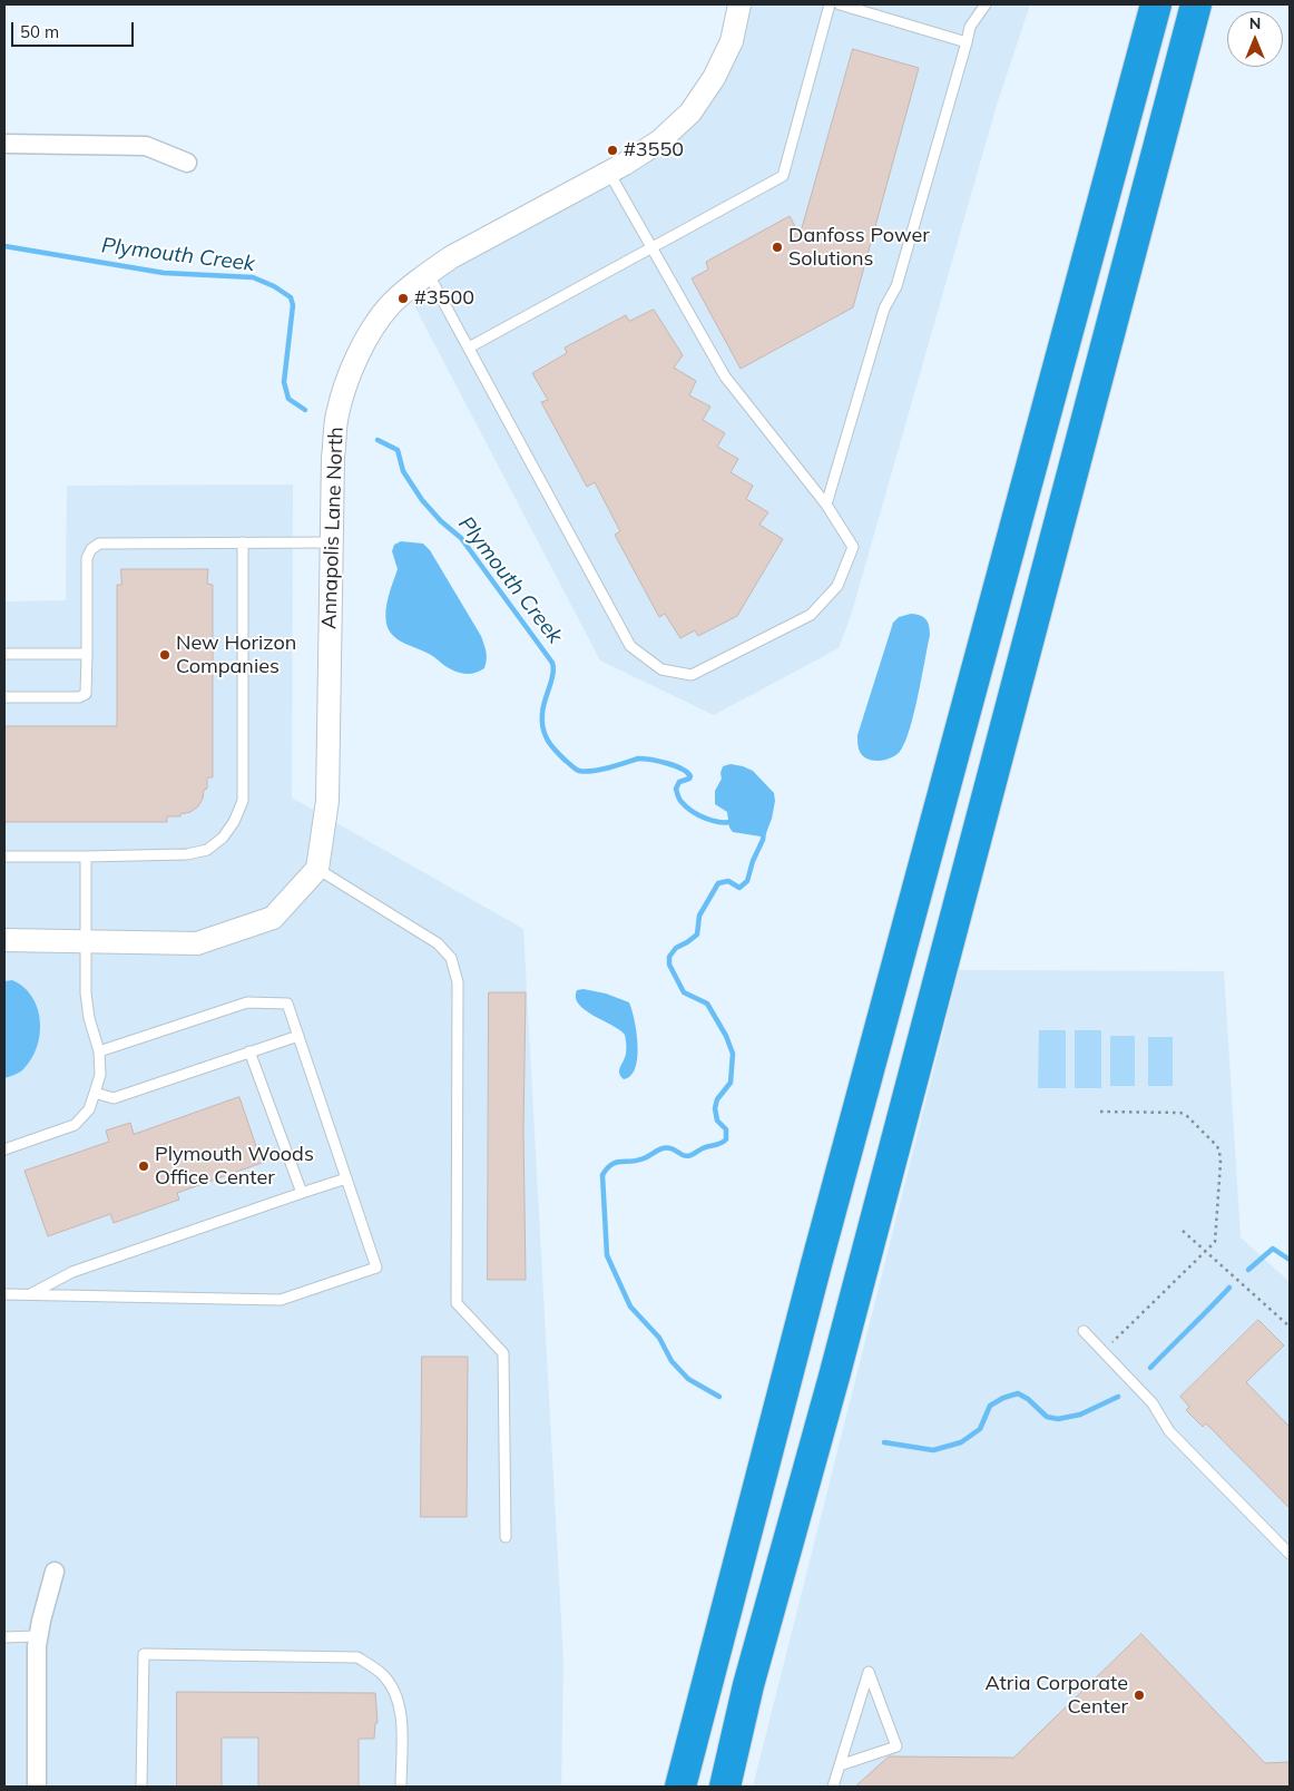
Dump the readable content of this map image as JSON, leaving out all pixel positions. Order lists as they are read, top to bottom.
{
  "streets": {
    "street": ["Annapolis Lane North"]
  },
  "water": ["Plymouth Creek"],
  "places": [
    "#3550",
    "Danfoss Power Solutions",
    "#3500",
    "New Horizon Companies",
    "Plymouth Woods Office Center",
    "Atria Corporate Center"
  ],
  "scale_bar": "50 m",
  "north": "top"
}
